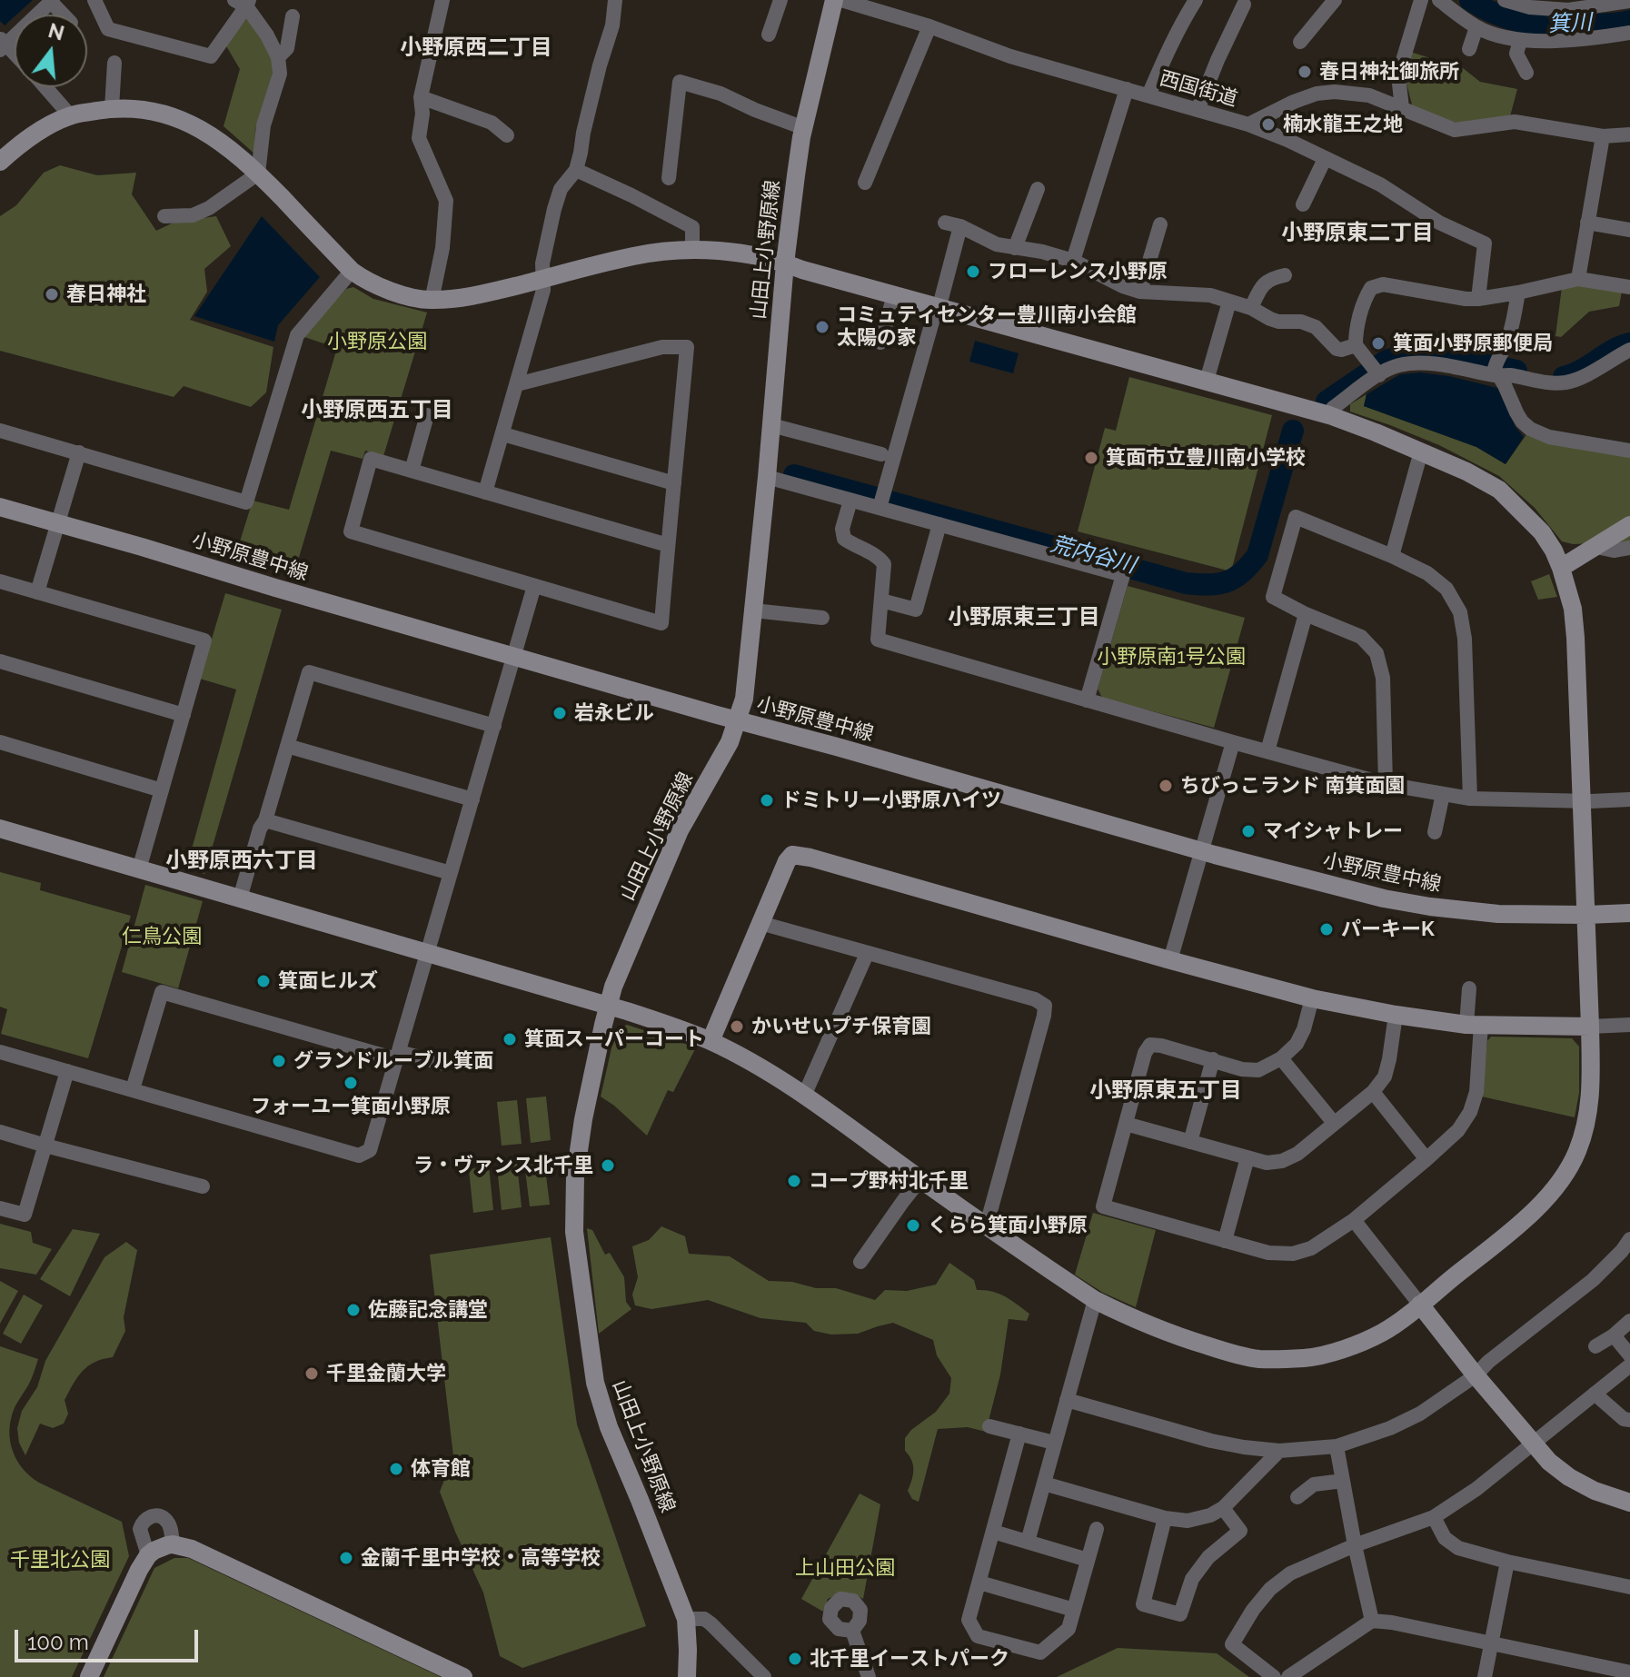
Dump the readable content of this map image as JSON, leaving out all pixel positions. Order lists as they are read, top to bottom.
{
  "streets": {
    "street": ["西国街道", "山田上小野原線", "小野原豊中線"]
  },
  "crossings": [
    ["山田上小野原線", "小野原豊中線"]
  ],
  "districts": [
    "小野原西二丁目",
    "小野原東二丁目",
    "小野原西五丁目",
    "小野原東三丁目",
    "小野原西六丁目",
    "小野原東五丁目"
  ],
  "water": ["箕川", "荒内谷川"],
  "parks": [
    "小野原公園",
    "小野原南1号公園",
    "仁鳥公園",
    "千里北公園",
    "上山田公園"
  ],
  "places": [
    "春日神社御旅所",
    "楠水龍王之地",
    "フローレンス小野原",
    "春日神社",
    "コミュティセンター豊川南小会館 太陽の家",
    "箕面小野原郵便局",
    "箕面市立豊川南小学校",
    "岩永ビル",
    "ちびっこランド 南箕面園",
    "ドミトリー小野原ハイツ",
    "マイシャトレー",
    "パーキーK",
    "箕面ヒルズ",
    "かいせいプチ保育園",
    "箕面スーパーコート",
    "グランドルーブル箕面",
    "フォーユー箕面小野原",
    "ラ・ヴァンス北千里",
    "コープ野村北千里",
    "くらら箕面小野原",
    "佐藤記念講堂",
    "千里金蘭大学",
    "体育館",
    "金蘭千里中学校・高等学校",
    "北千里イーストパーク"
  ],
  "scale_bar": "100 m",
  "north": "top"
}
